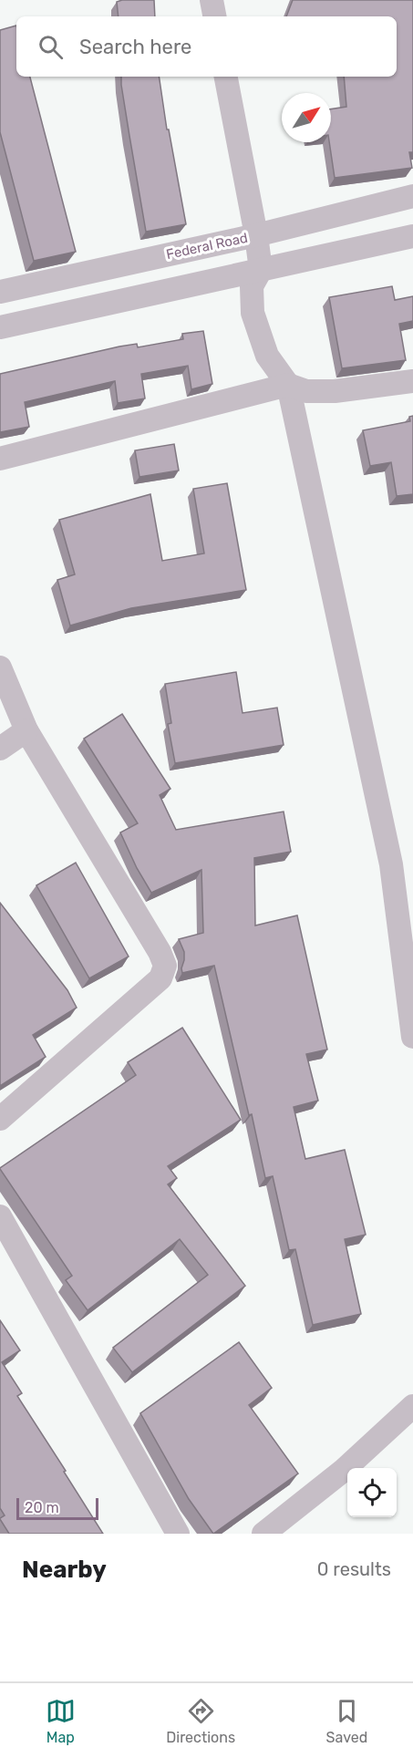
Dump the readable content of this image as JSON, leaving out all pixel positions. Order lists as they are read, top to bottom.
{
  "streets": {
    "street": ["Federal Road"]
  },
  "scale_bar": "20 m",
  "north": "top right",
  "page": {
    "search": "Search here",
    "scale": "20 m",
    "heading": ["Nearby", "0 results"],
    "nav": ["Map", "Directions", "Saved"]
  }
}
